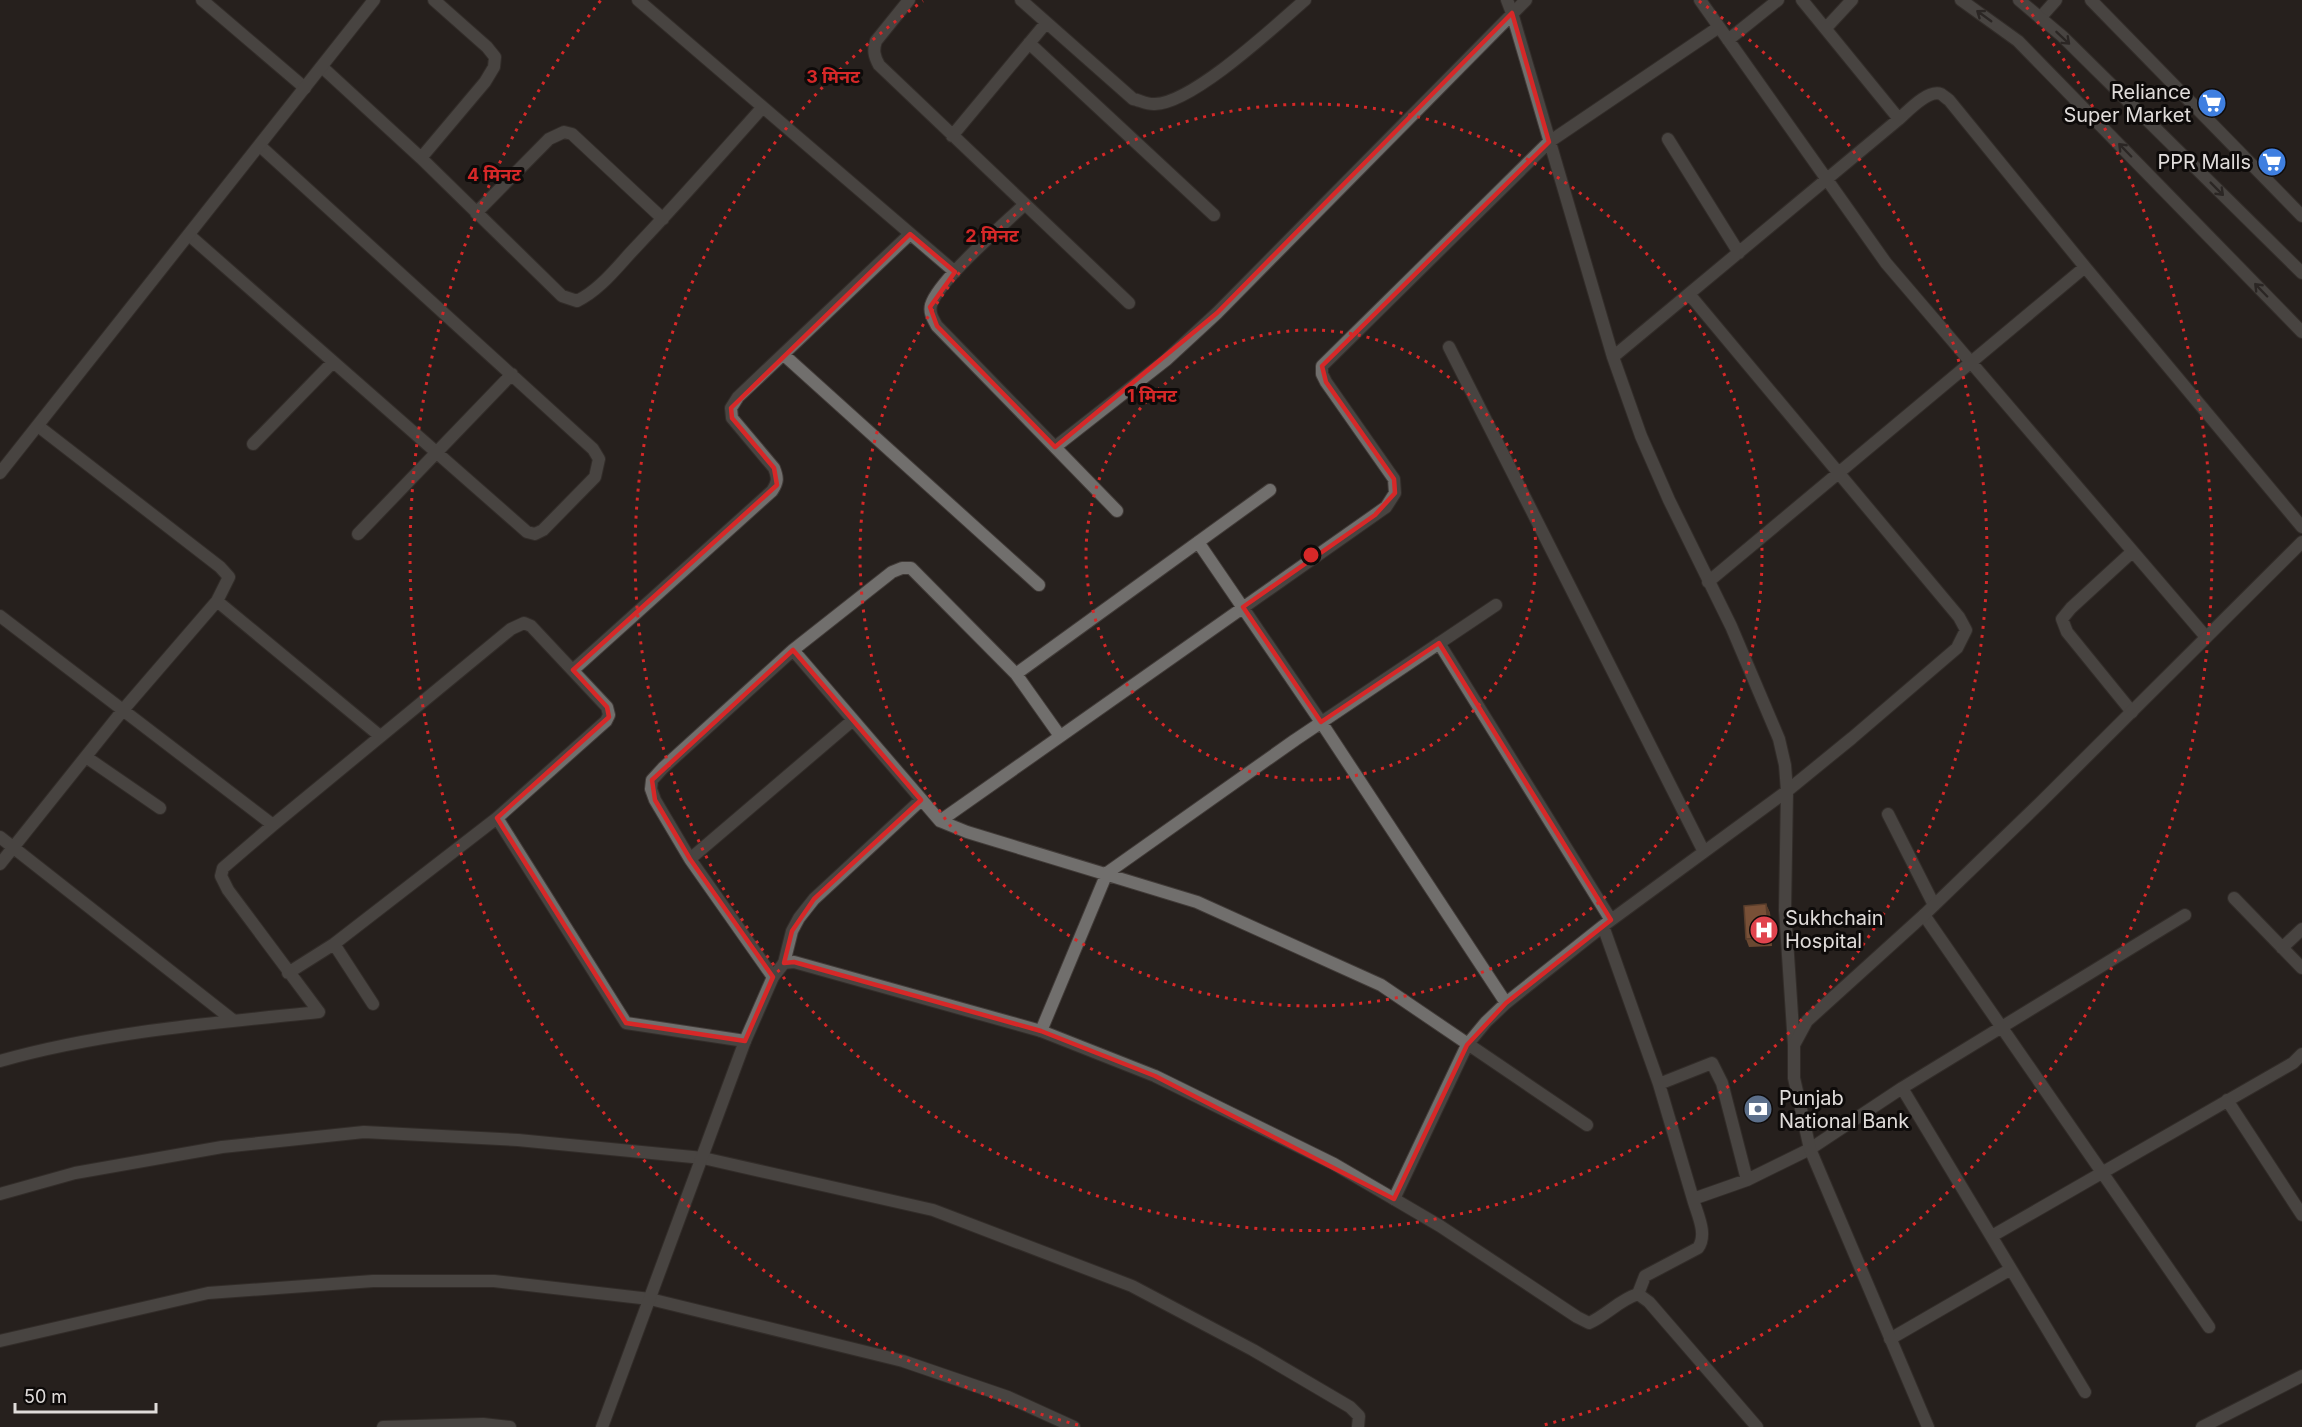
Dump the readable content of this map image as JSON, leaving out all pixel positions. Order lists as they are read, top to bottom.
{
  "places": {
    "supermarket": ["Reliance Super Market", "PPR Malls"],
    "hospital": ["Sukhchain Hospital"],
    "bank": ["Punjab National Bank"]
  },
  "scale_bar": "50 m",
  "rings": [
    "3 मिनट",
    "4 मिनट",
    "2 मिनट",
    "1 मिनट"
  ]
}
